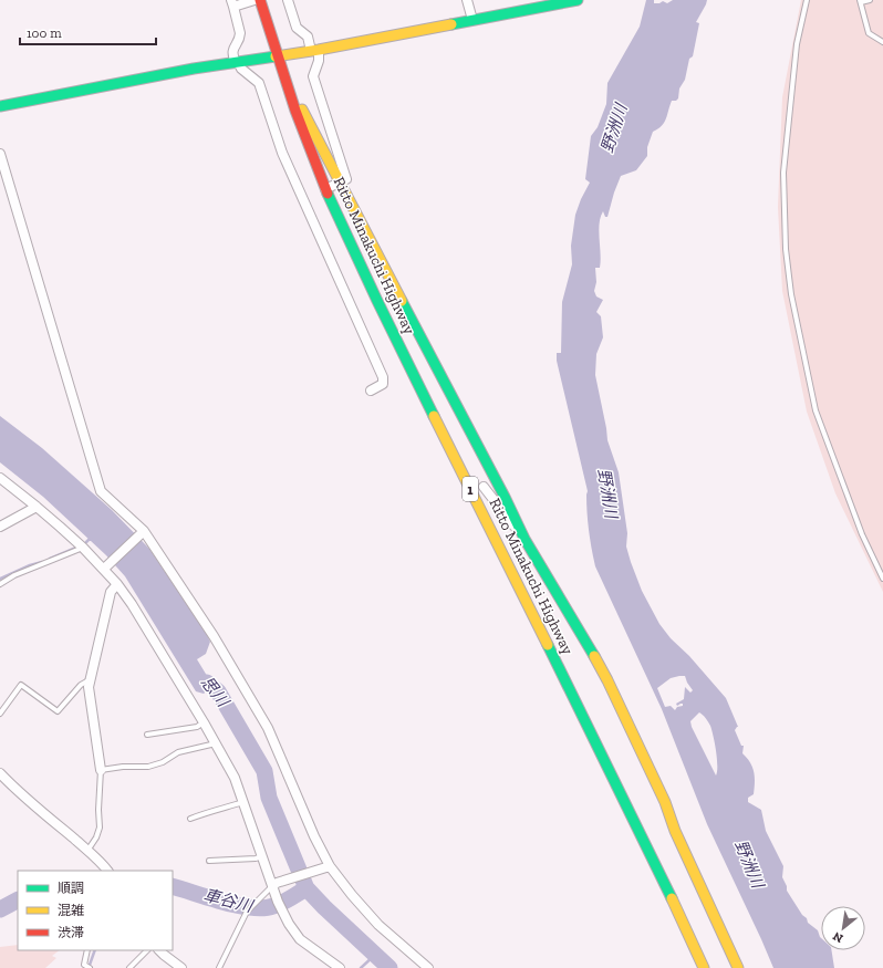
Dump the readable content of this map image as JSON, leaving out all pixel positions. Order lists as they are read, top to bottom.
{
  "streets": {
    "main road": ["Ritto Minakuchi Highway", "1"]
  },
  "water": ["野洲川", "思川", "車谷川"],
  "legend": ["順調", "混雑", "渋滞"],
  "scale_bar": "100 m",
  "north": "bottom left"
}
